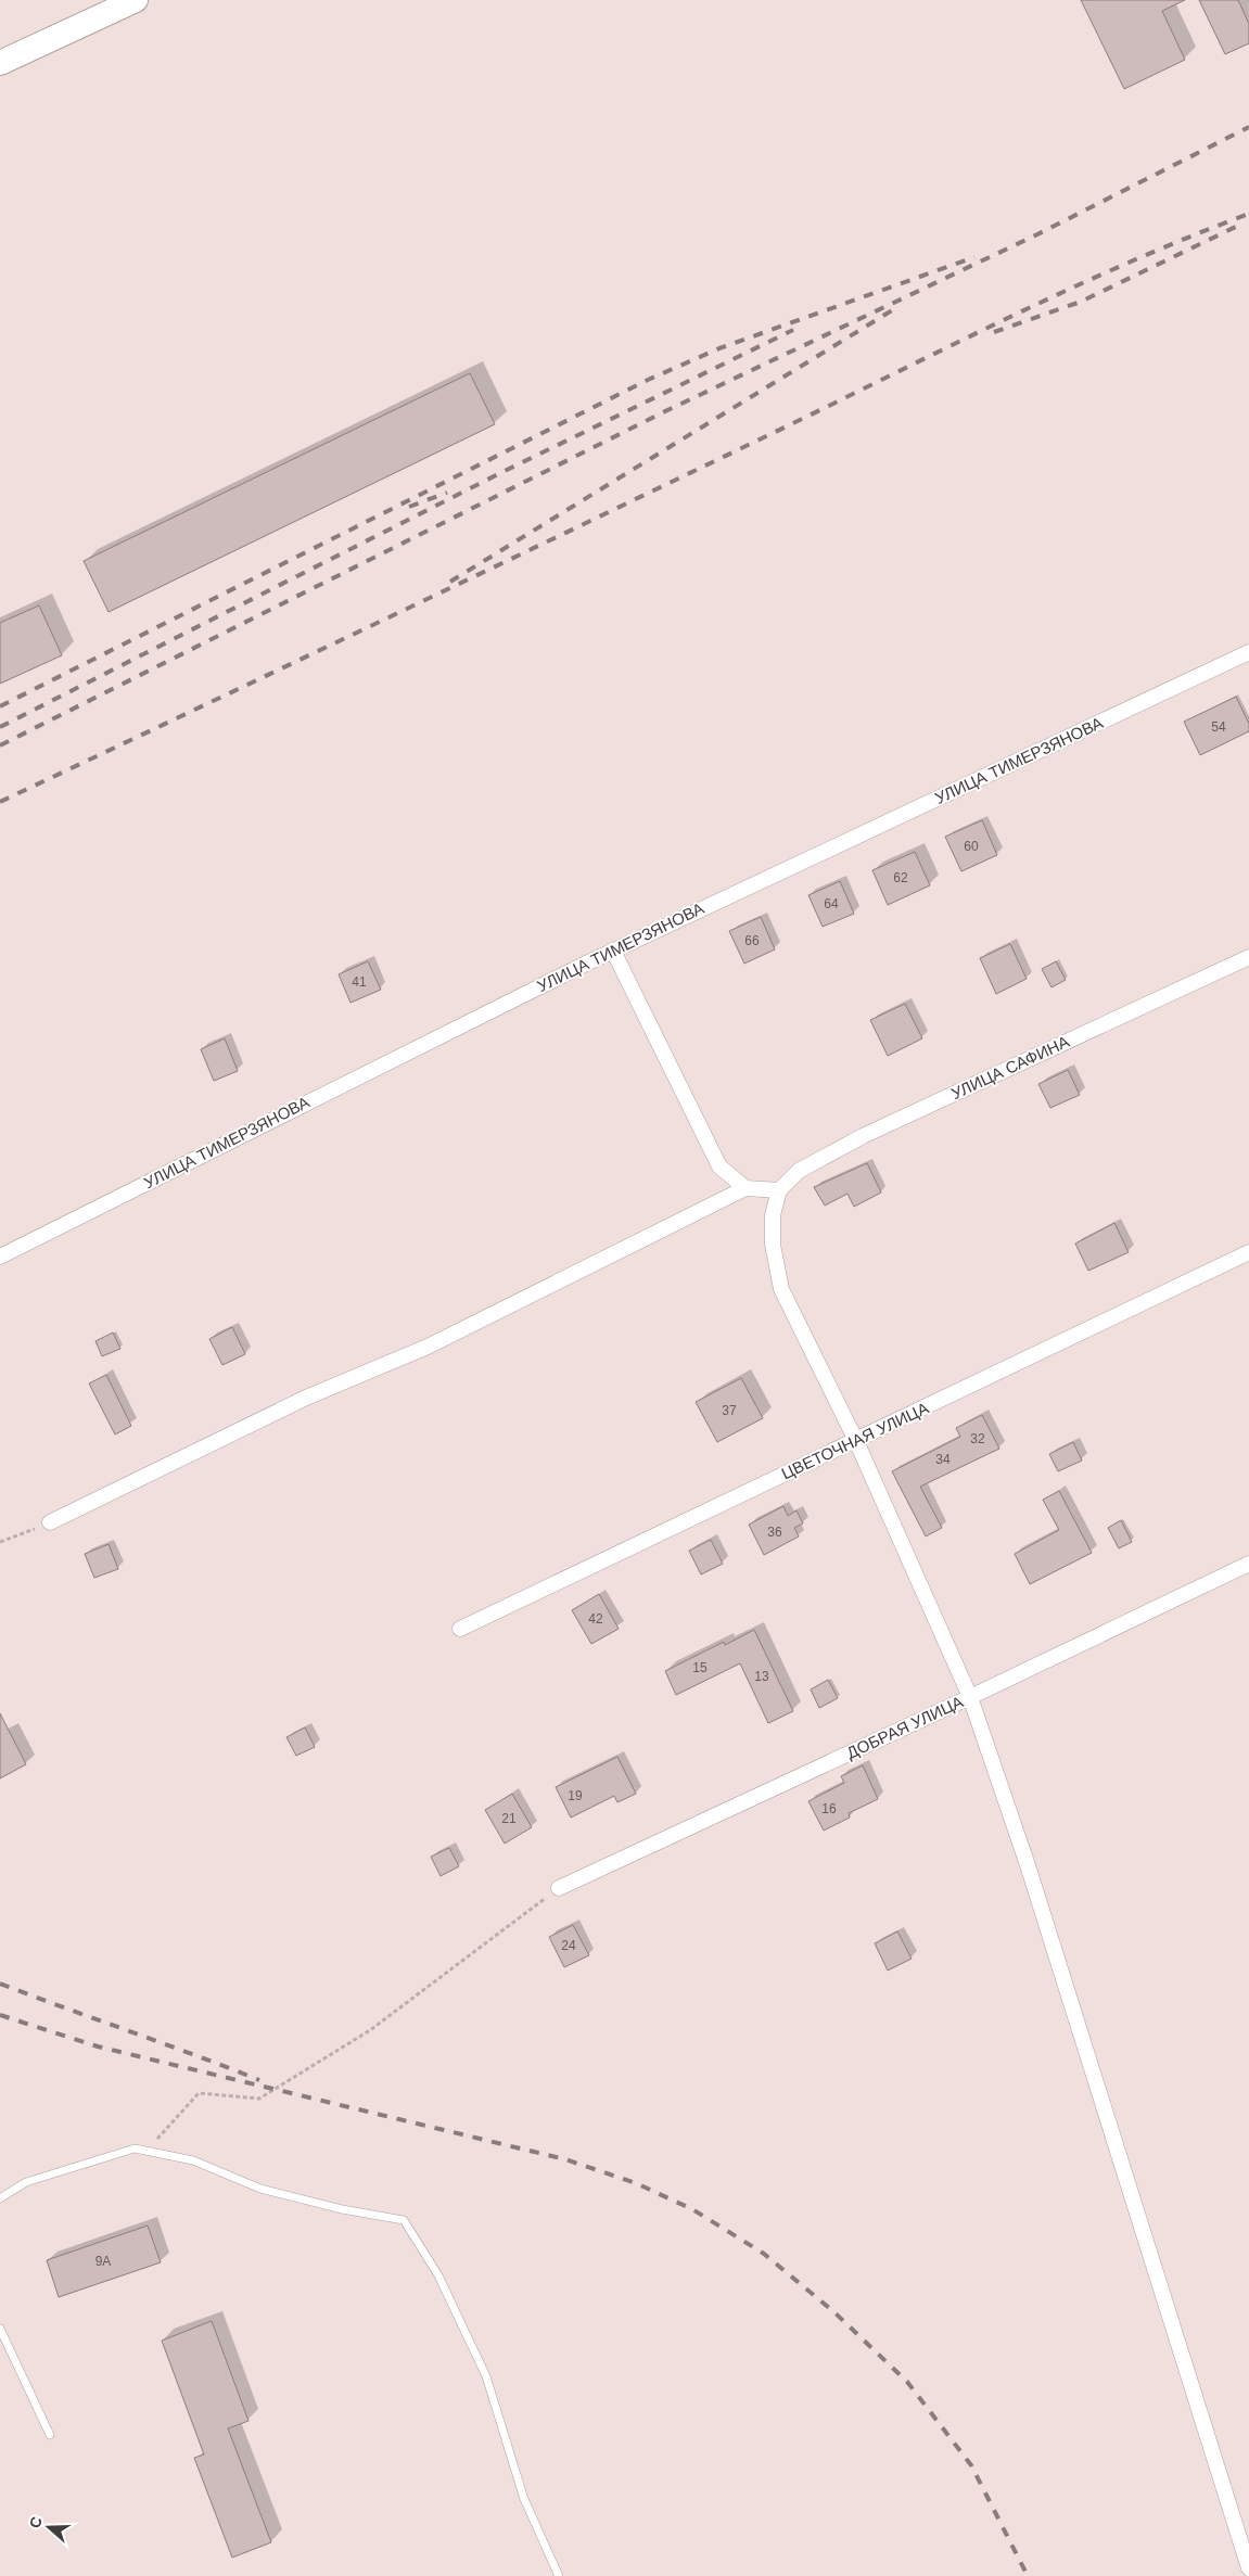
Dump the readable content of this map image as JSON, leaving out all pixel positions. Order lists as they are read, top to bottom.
{
  "streets": {
    "street": [
      "УЛИЦА ТИМЕРЗЯНОВА",
      "УЛИЦА САФИНА",
      "ЦВЕТОЧНАЯ УЛИЦА",
      "ДОБРАЯ УЛИЦА"
    ]
  },
  "house_numbers": [
    "54",
    "60",
    "62",
    "64",
    "66",
    "41",
    "37",
    "32",
    "34",
    "36",
    "42",
    "15",
    "13",
    "19",
    "16",
    "21",
    "24",
    "9А"
  ],
  "north": "left"
}
